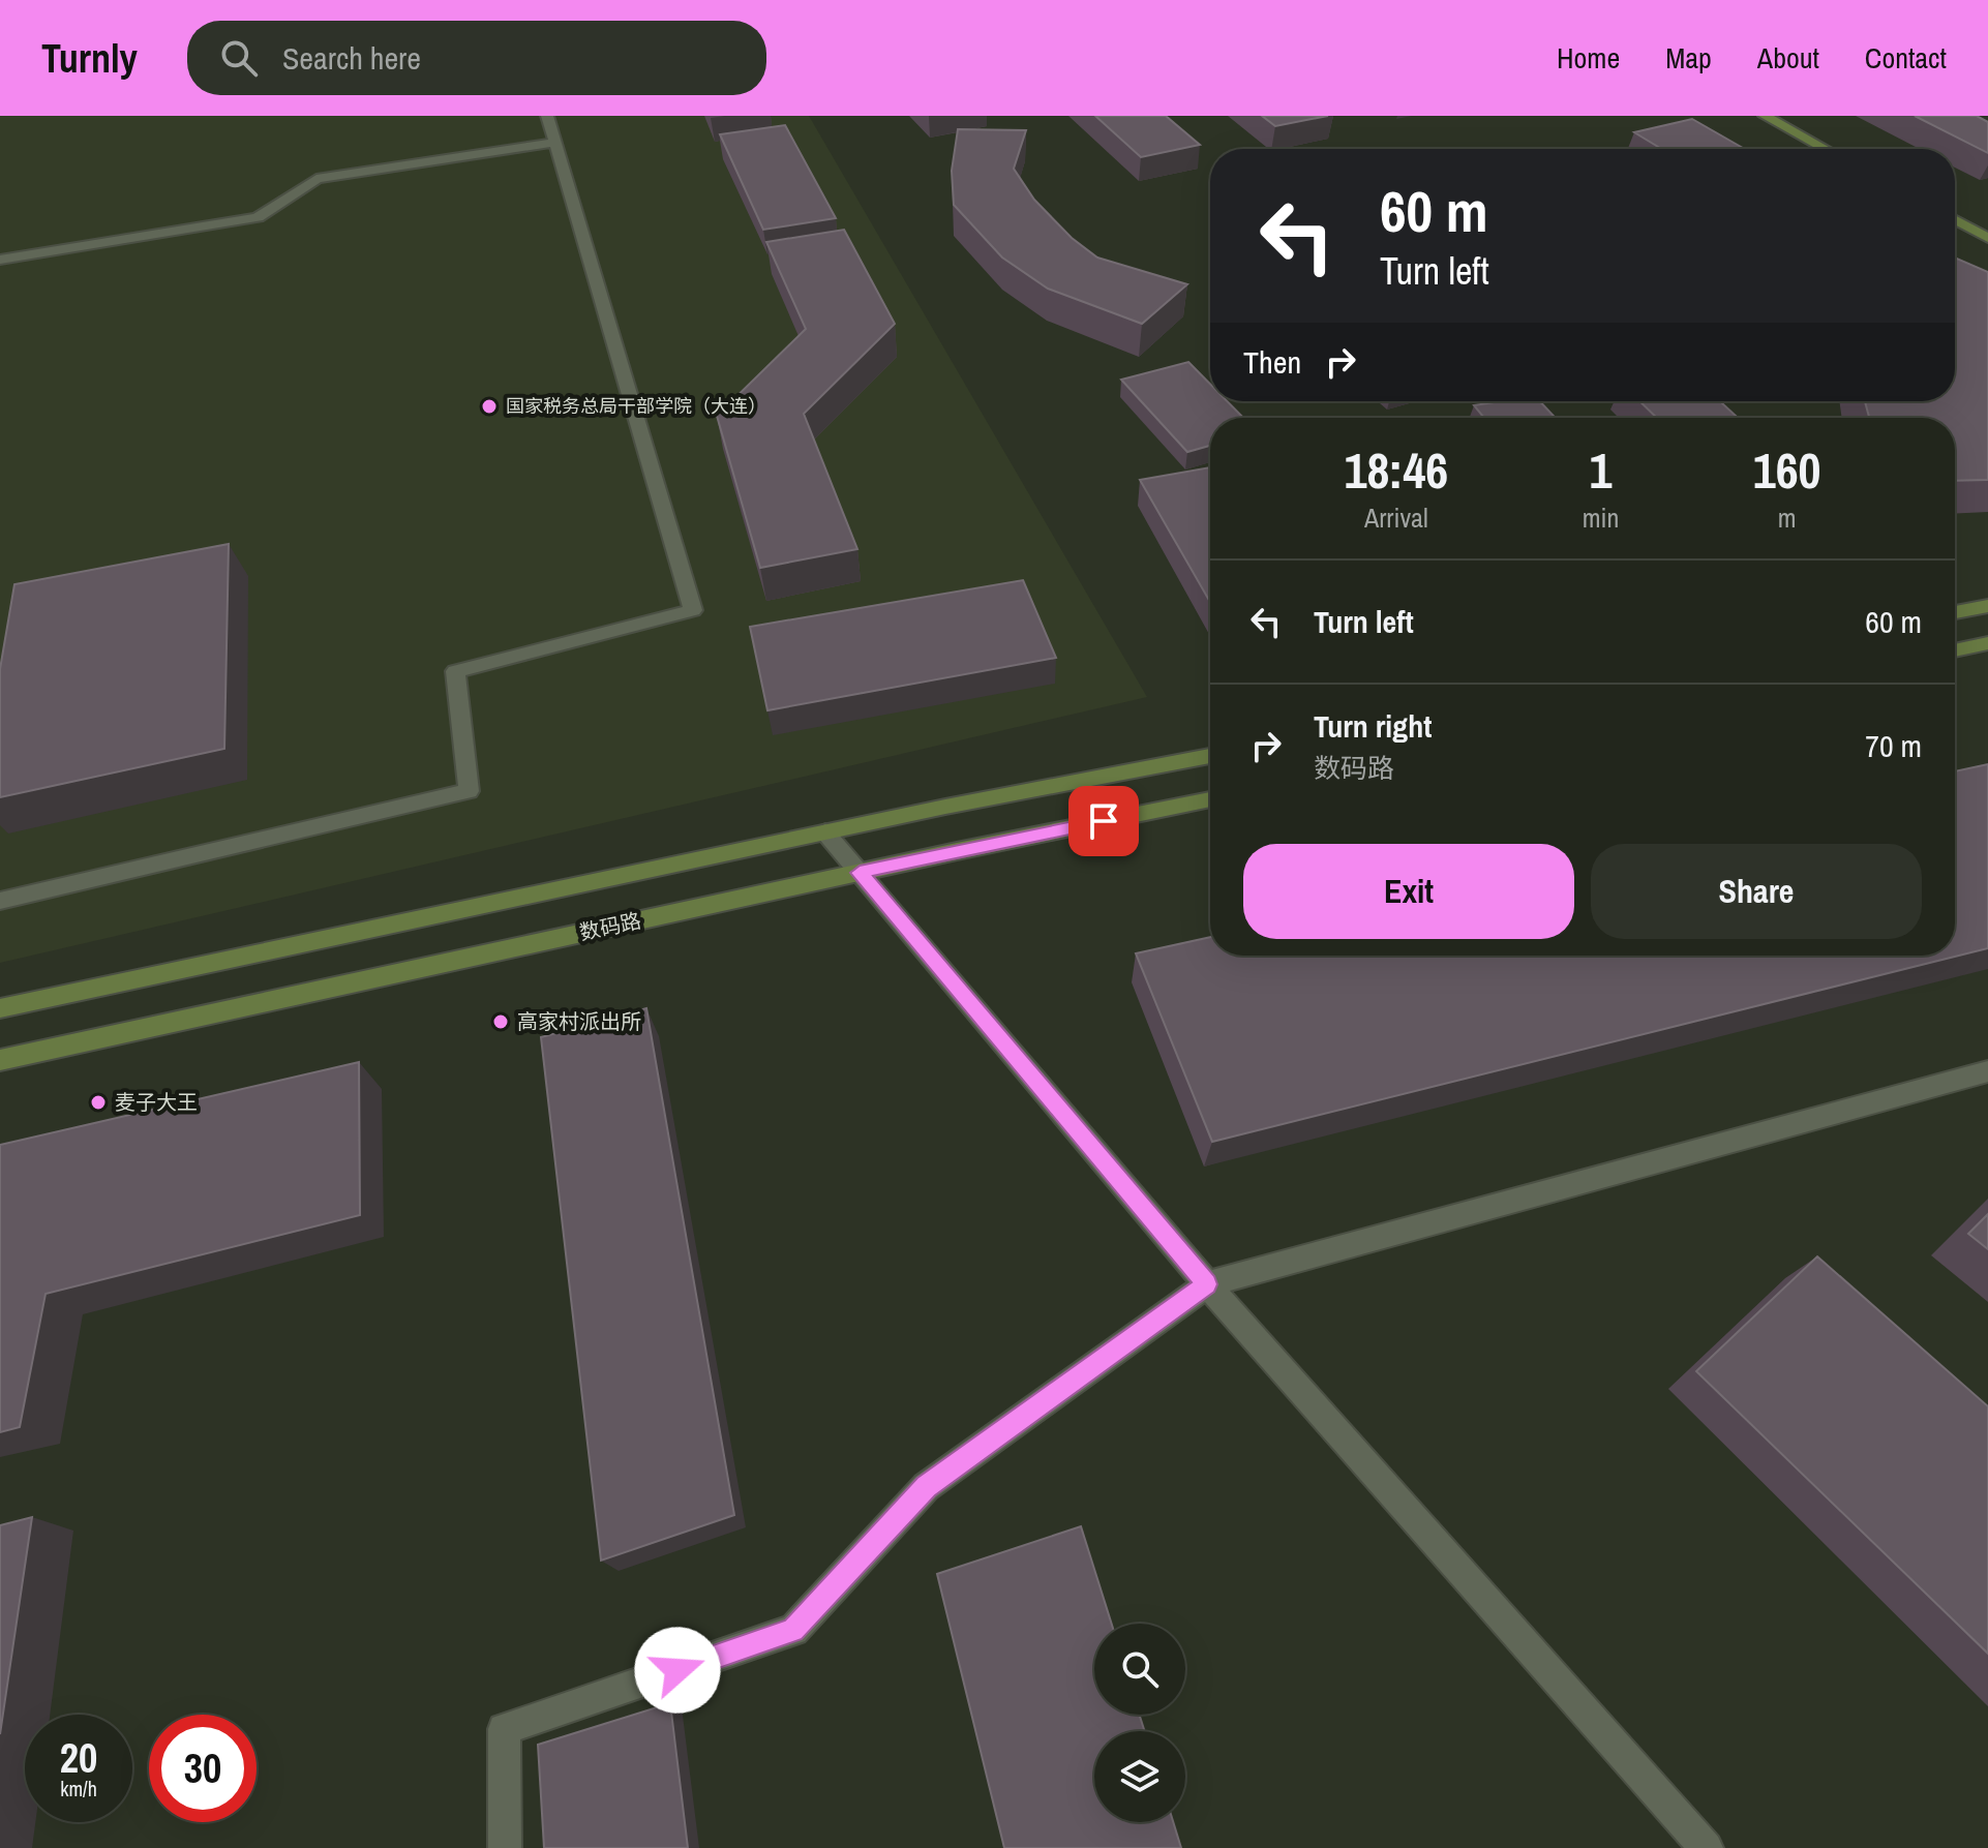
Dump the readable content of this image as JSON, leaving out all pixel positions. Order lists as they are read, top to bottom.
{
  "streets": {
    "main road": ["数码路"]
  },
  "places": ["国家税务总局干部学院（大连）", "高家村派出所", "麦子大王"],
  "page": {
    "header": "Turnly",
    "search": "Search here",
    "nav": [
      "Home",
      "Map",
      "About",
      "Contact"
    ],
    "turn": ["60 m", "Turn left"],
    "then": "Then",
    "eta": [
      "18:46",
      "Arrival",
      "1",
      "min",
      "160",
      "m"
    ],
    "list": [
      {
        "name": "Turn left",
        "value": "60 m"
      },
      {
        "name": "Turn right",
        "note": "数码路",
        "value": "70 m"
      }
    ],
    "buttons": ["Exit", "Share"],
    "speed": "20 km/h",
    "limit": "30"
  }
}
